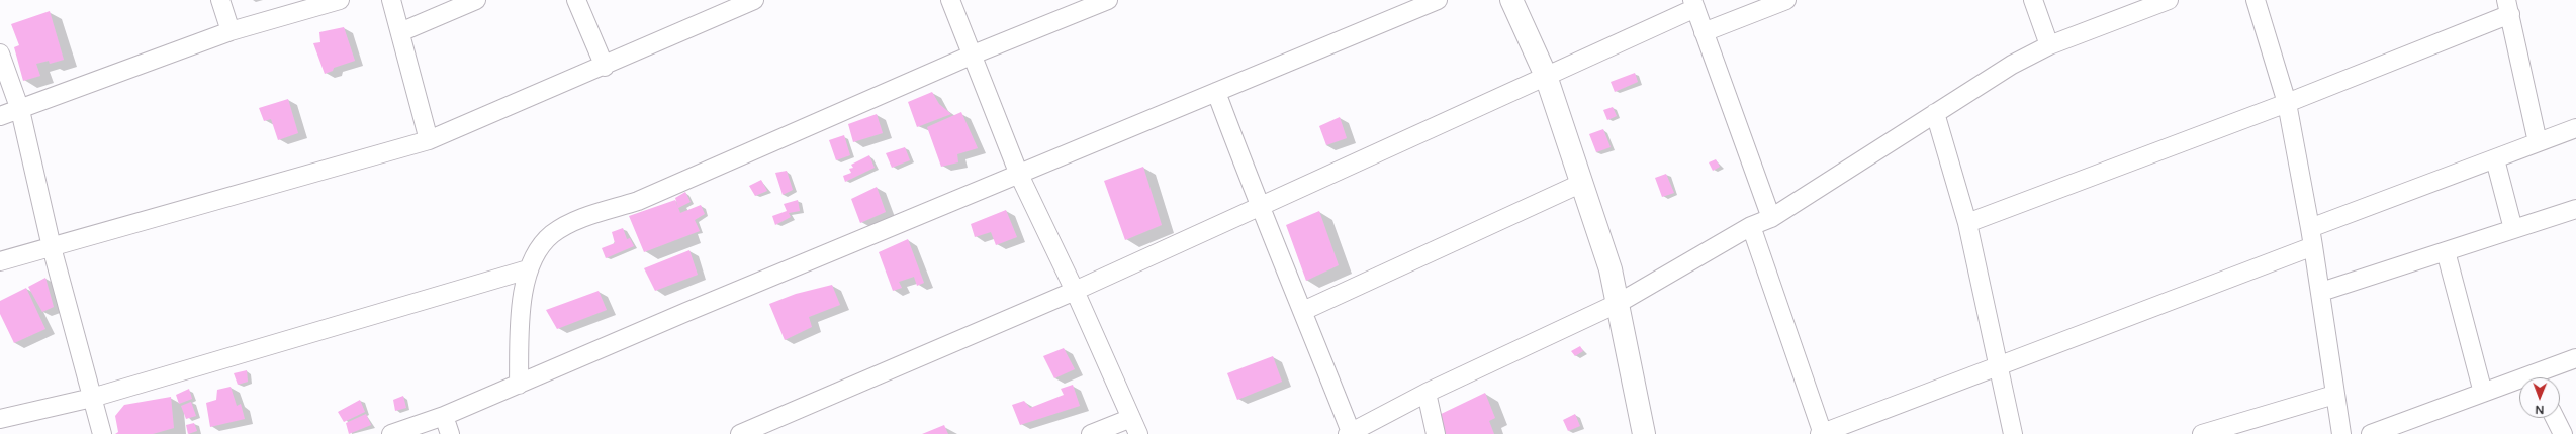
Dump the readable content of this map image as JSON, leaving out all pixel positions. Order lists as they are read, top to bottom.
{
  "north": "bottom"
}
